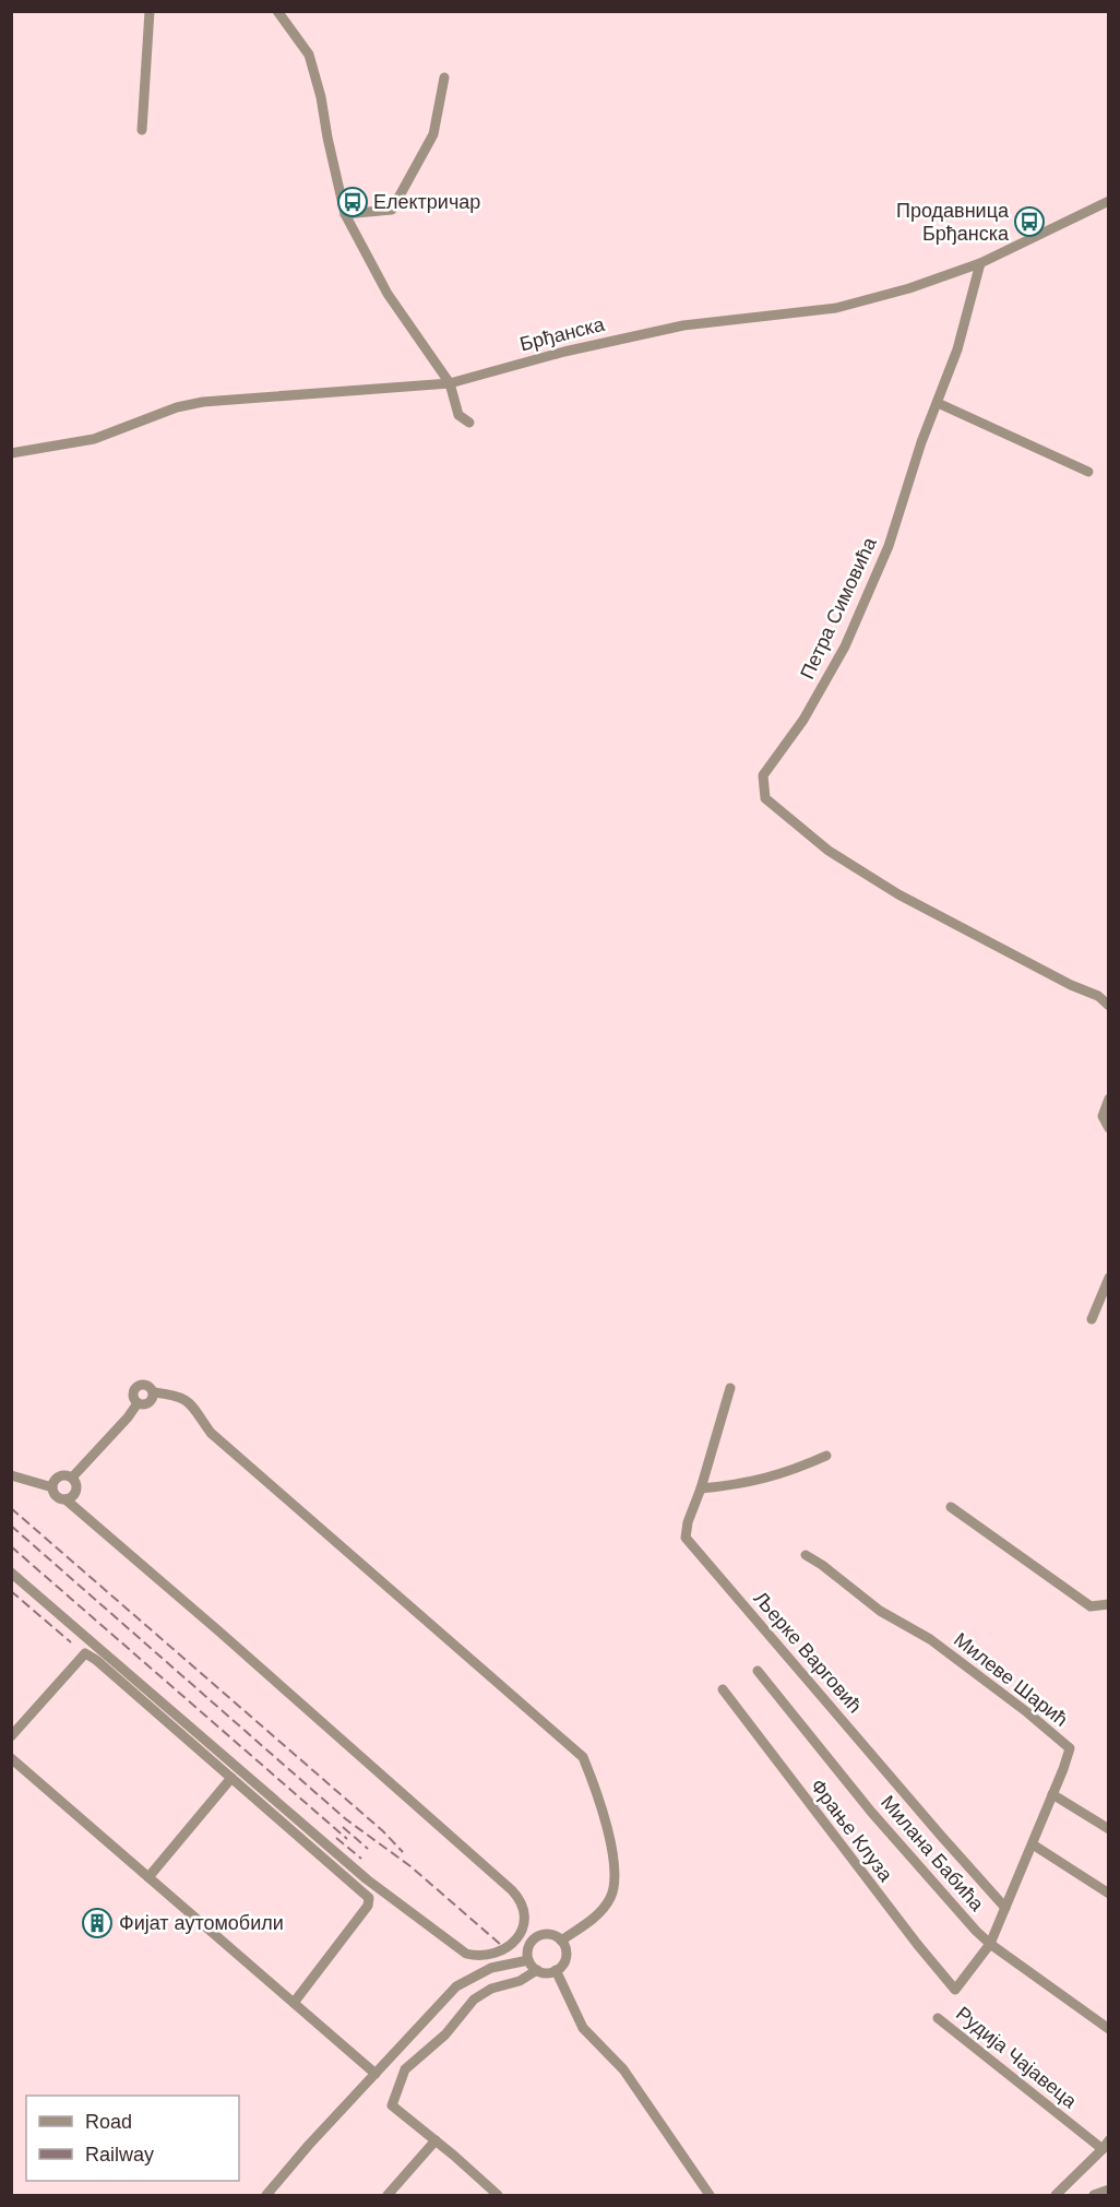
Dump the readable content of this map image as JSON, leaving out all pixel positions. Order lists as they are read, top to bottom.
{
  "streets": {
    "street": [
      "Брђанска",
      "Петра Симовића",
      "Љерке Варговић",
      "Милеве Шарић",
      "Фрање Клуза",
      "Милана Бабића",
      "Рудија Чајавеца"
    ]
  },
  "crossings": [
    ["Брђанска", "Петра Симовића"],
    ["Љерке Варговић", "Милеве Шарић"],
    ["Милеве Шарић", "Фрање Клуза"],
    ["Милеве Шарић", "Милана Бабића"]
  ],
  "places": {
    "bus stop": ["Електричар", "Продавница Брђанска"],
    "building": ["Фијат аутомобили"]
  },
  "legend": ["Road", "Railway"]
}
